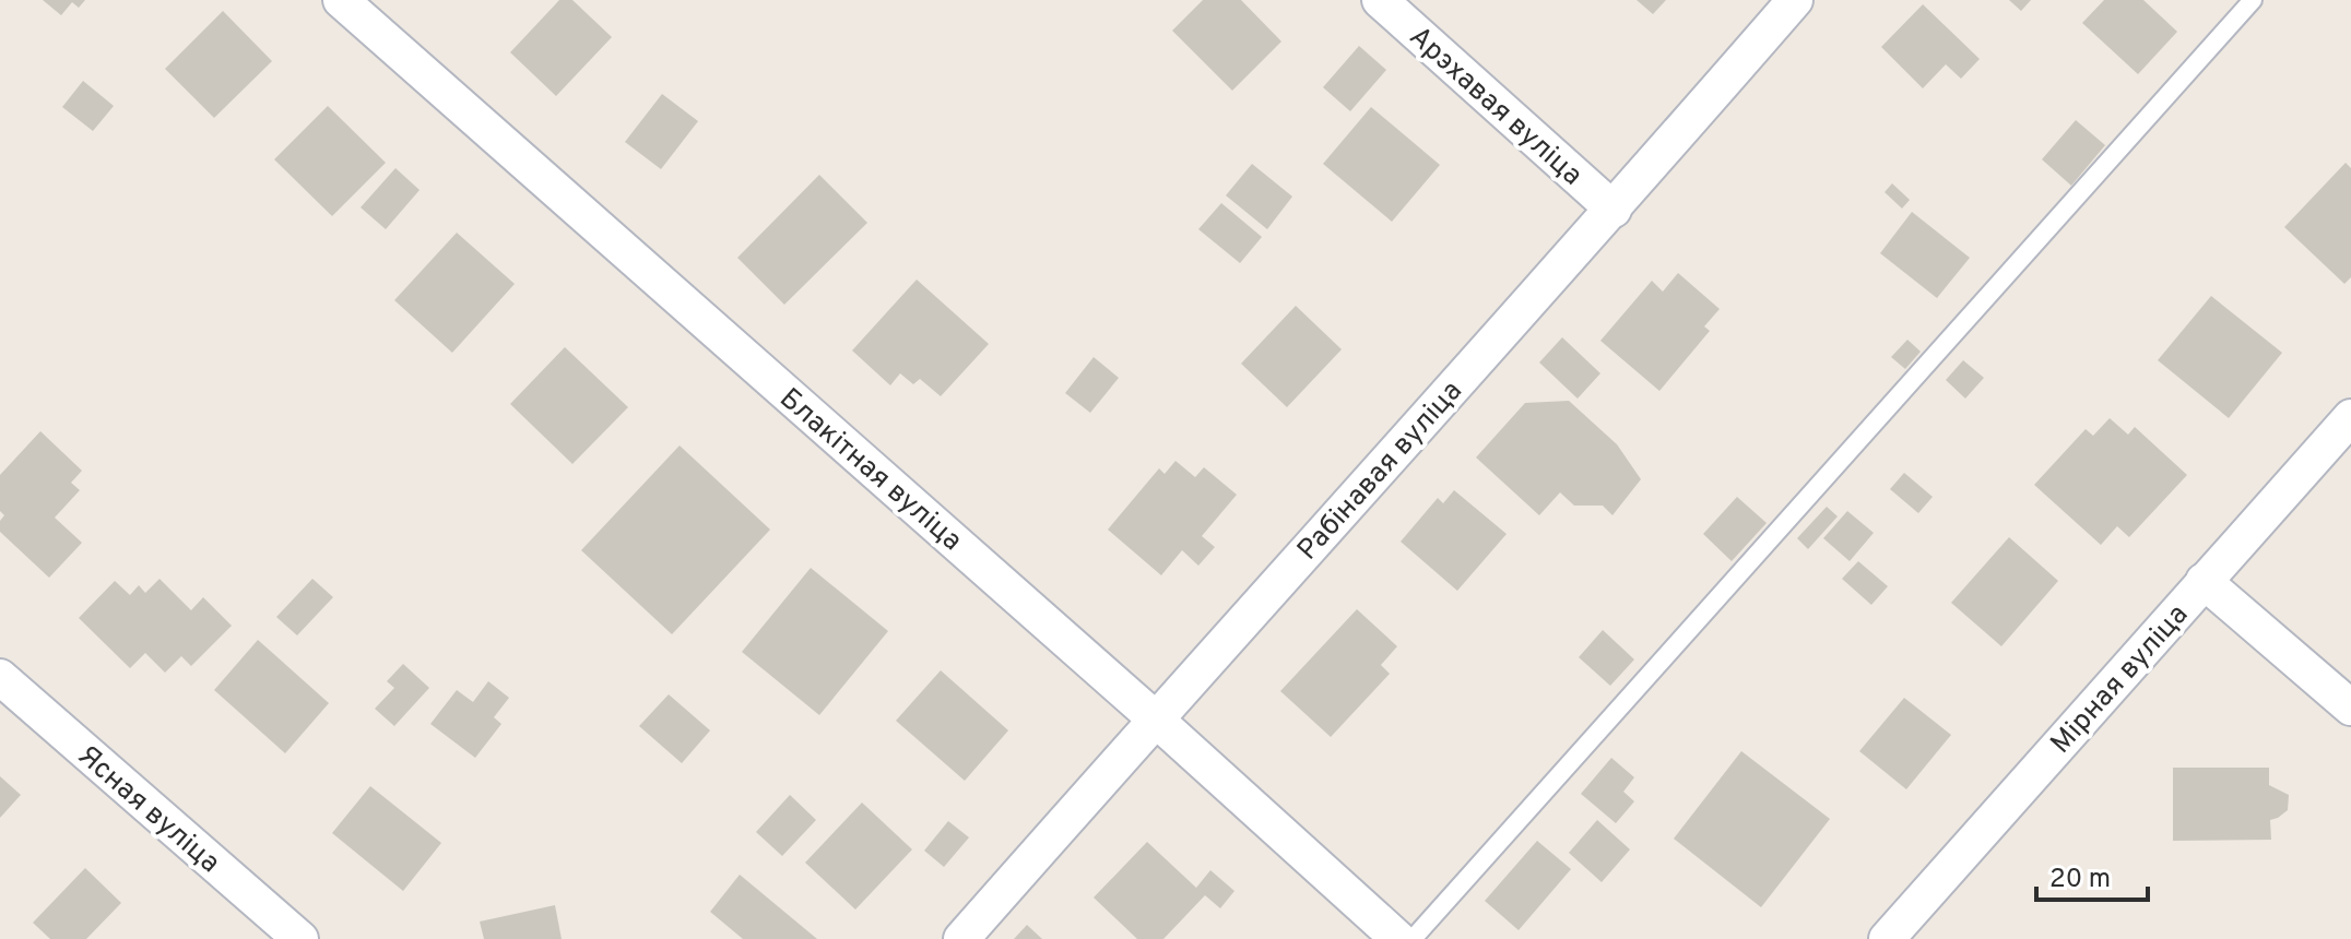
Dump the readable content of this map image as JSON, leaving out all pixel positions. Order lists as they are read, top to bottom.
{
  "streets": {
    "street": [
      "Арэхавая вуліца",
      "Блакітная вуліца",
      "Рабінавая вуліца",
      "Мірная вуліца",
      "Ясная вуліца"
    ]
  },
  "crossings": [
    ["Арэхавая вуліца", "Рабінавая вуліца"],
    ["Блакітная вуліца", "Рабінавая вуліца"]
  ],
  "scale_bar": "20 m"
}
